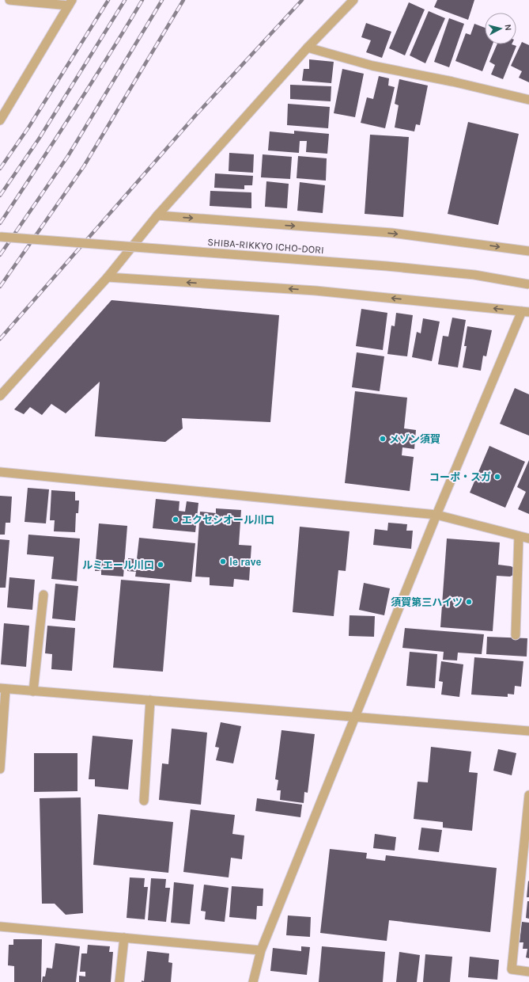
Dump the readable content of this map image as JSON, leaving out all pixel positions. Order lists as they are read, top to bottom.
{
  "streets": {
    "street": ["SHIBA-RIKKYO ICHO-DORI"]
  },
  "places": [
    "メゾン須賀",
    "コーポ・スガ",
    "エクセシオール川口",
    "le rave",
    "ルミエール川口",
    "須賀第三ハイツ"
  ],
  "north": "right"
}
